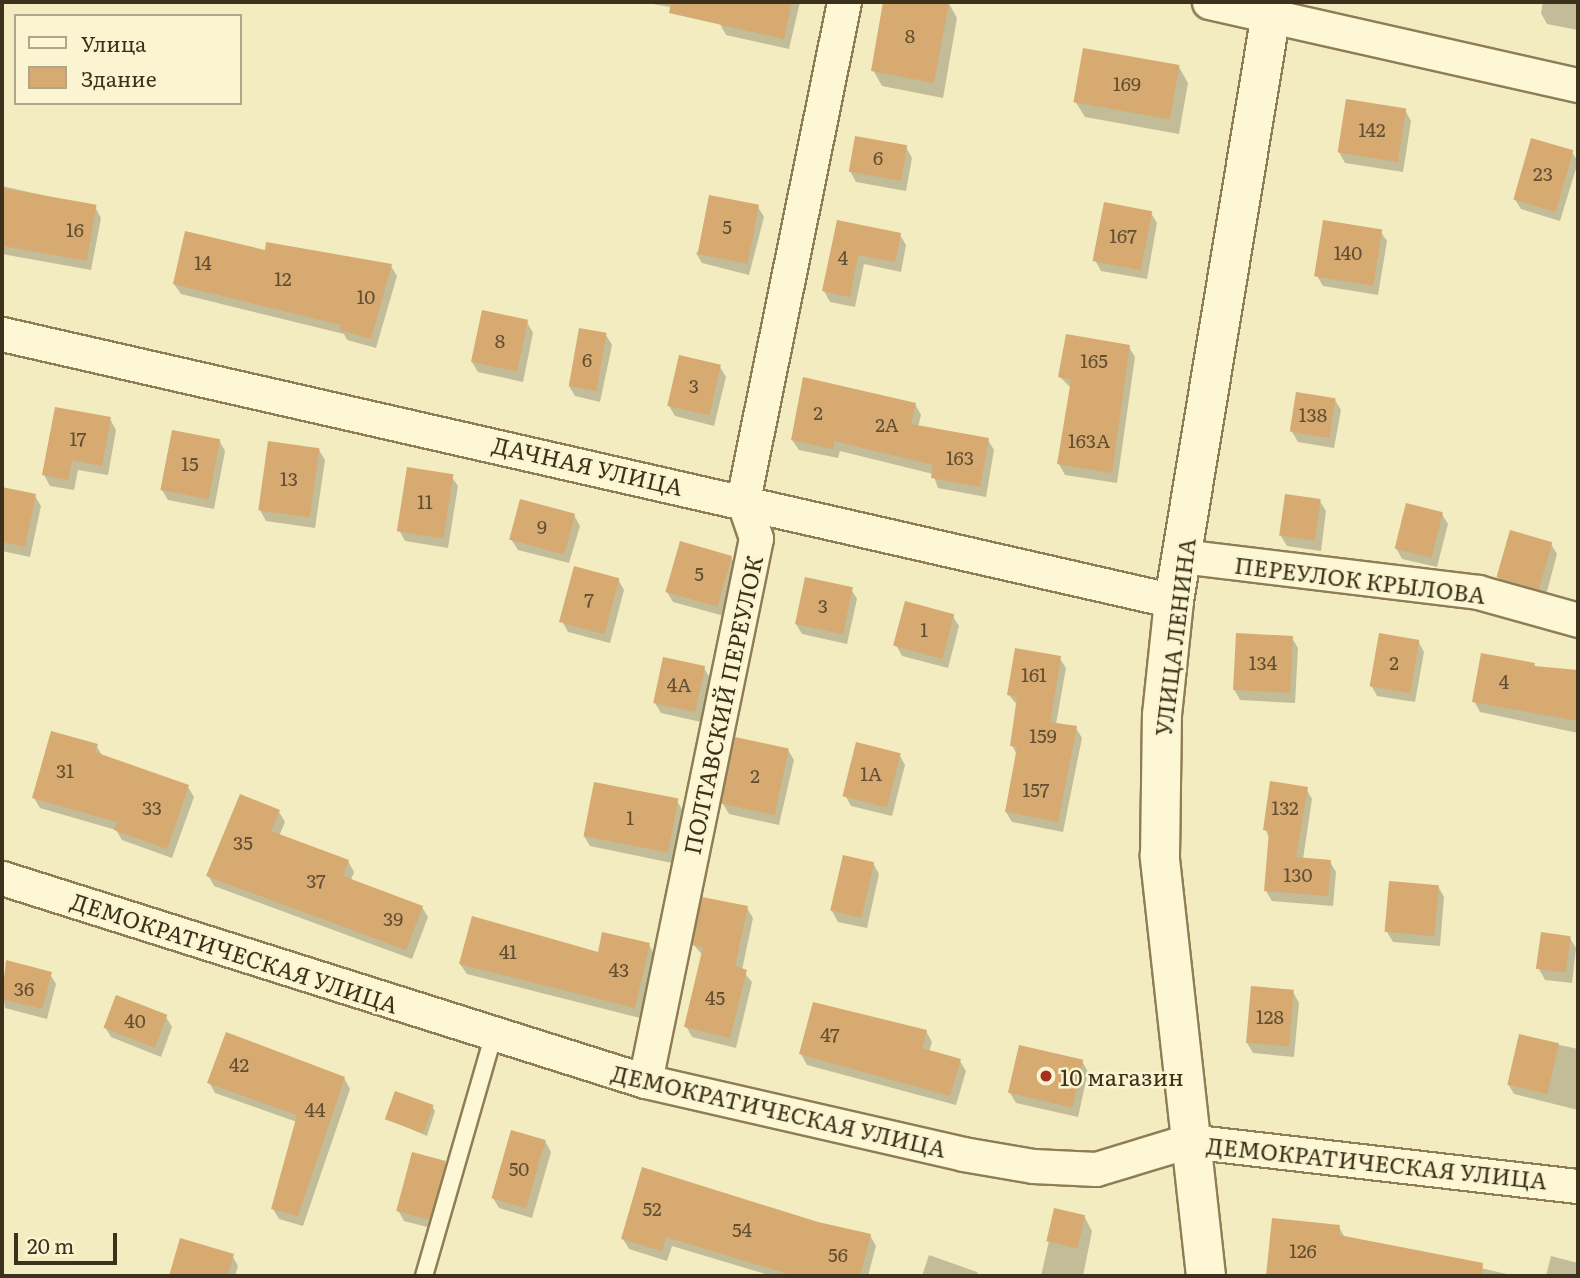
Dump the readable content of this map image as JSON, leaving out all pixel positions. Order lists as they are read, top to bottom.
{
  "streets": {
    "street": [
      "ДАЧНАЯ УЛИЦА",
      "ПЕРЕУЛОК КРЫЛОВА",
      "УЛИЦА ЛЕНИНА",
      "ПОЛТАВСКИЙ ПЕРЕУЛОК",
      "ДЕМОКРАТИЧЕСКАЯ УЛИЦА"
    ]
  },
  "crossings": [
    ["ДАЧНАЯ УЛИЦА", "УЛИЦА ЛЕНИНА"],
    ["ДАЧНАЯ УЛИЦА", "ПОЛТАВСКИЙ ПЕРЕУЛОК"],
    ["ПЕРЕУЛОК КРЫЛОВА", "УЛИЦА ЛЕНИНА"],
    ["УЛИЦА ЛЕНИНА", "ДЕМОКРАТИЧЕСКАЯ УЛИЦА"],
    ["ПОЛТАВСКИЙ ПЕРЕУЛОК", "ДЕМОКРАТИЧЕСКАЯ УЛИЦА"]
  ],
  "places": ["10 магазин"],
  "house_numbers": [
    "8",
    "169",
    "142",
    "6",
    "23",
    "5",
    "16",
    "167",
    "140",
    "4",
    "14",
    "12",
    "10",
    "8",
    "6",
    "165",
    "3",
    "2",
    "138",
    "2А",
    "17",
    "163А",
    "163",
    "15",
    "13",
    "11",
    "9",
    "5",
    "7",
    "3",
    "1",
    "134",
    "2",
    "161",
    "4",
    "4А",
    "159",
    "31",
    "1А",
    "2",
    "157",
    "33",
    "132",
    "1",
    "35",
    "130",
    "37",
    "39",
    "41",
    "43",
    "36",
    "45",
    "128",
    "40",
    "47",
    "42",
    "44",
    "50",
    "52",
    "54",
    "126",
    "56"
  ],
  "legend": ["Улица", "Здание"],
  "scale_bar": "20 m"
}
